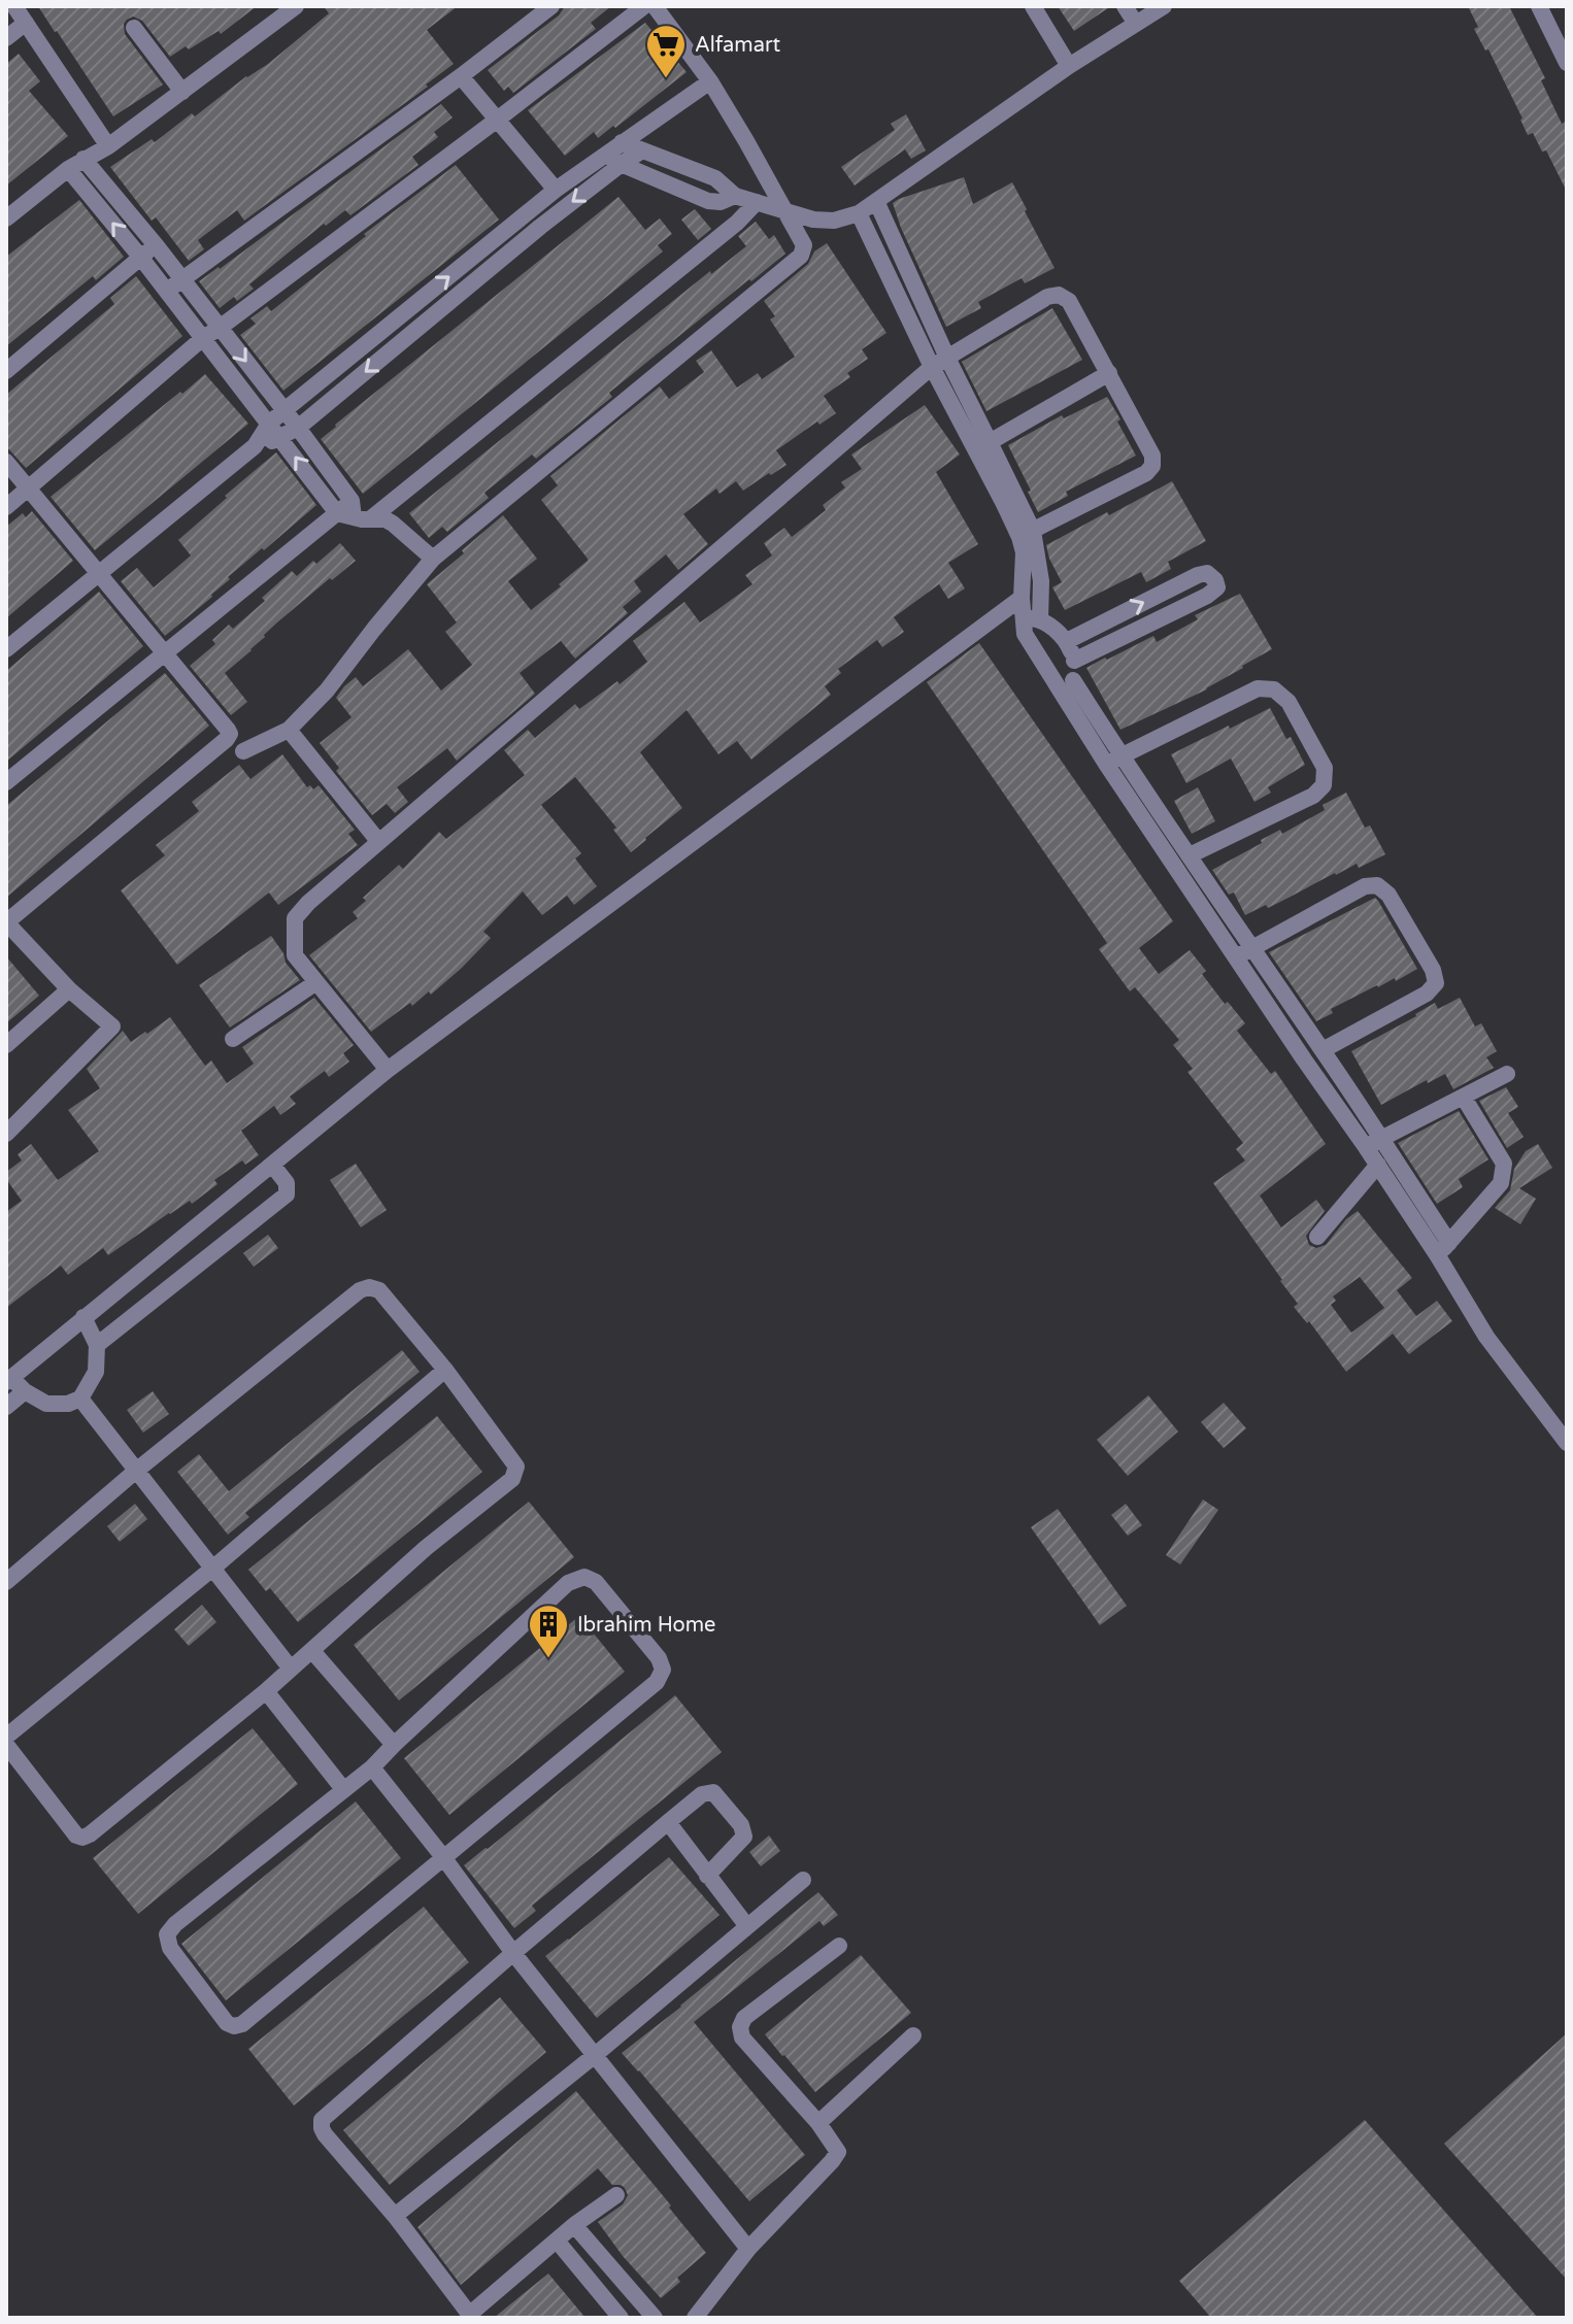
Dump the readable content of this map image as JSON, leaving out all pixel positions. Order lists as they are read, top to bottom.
{
  "places": {
    "supermarket": ["Alfamart"],
    "building": ["Ibrahim Home"]
  }
}
